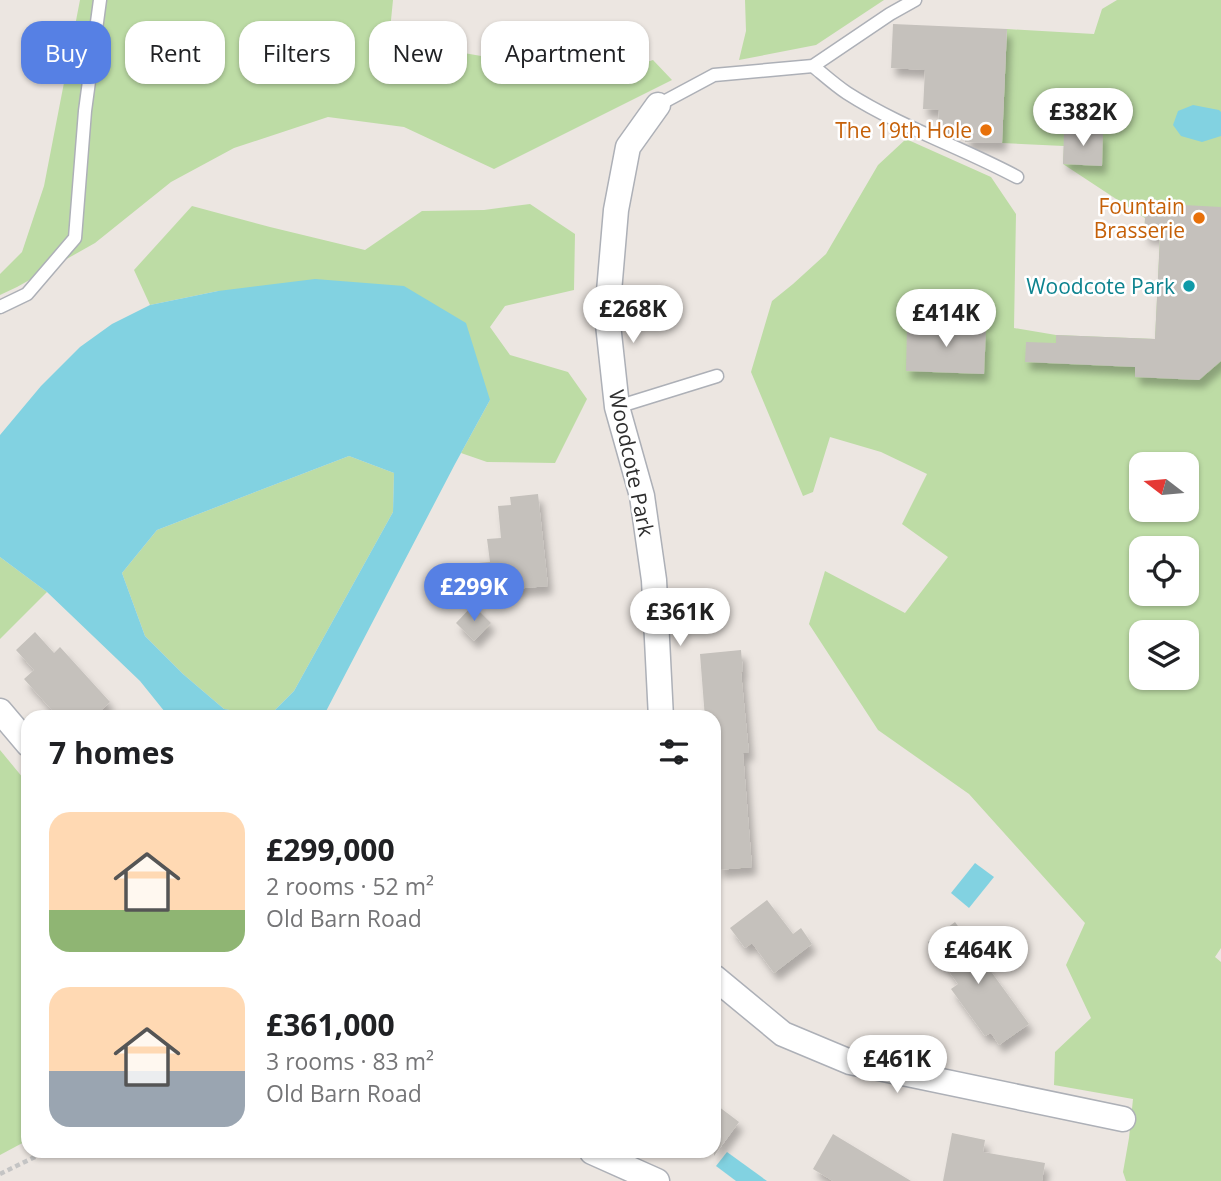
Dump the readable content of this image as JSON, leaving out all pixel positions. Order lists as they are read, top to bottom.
{
  "streets": {
    "street": ["Woodcote Park"]
  },
  "places": ["The 19th Hole", "Fountain Brasserie", "Woodcote Park"],
  "north": "left",
  "page": {
    "chip": [
      "Buy",
      "Rent",
      "Filters",
      "New",
      "Apartment"
    ],
    "price": [
      "£382K",
      "£268K",
      "£414K",
      "£299K",
      "£361K",
      "£464K",
      "£461K"
    ],
    "heading": "7 homes",
    "list": [
      {
        "name": "£299,000",
        "note": "2 rooms · 52 m² · Old Barn Road"
      },
      {
        "name": "£361,000",
        "note": "3 rooms · 83 m² · Old Barn Road"
      }
    ]
  }
}
